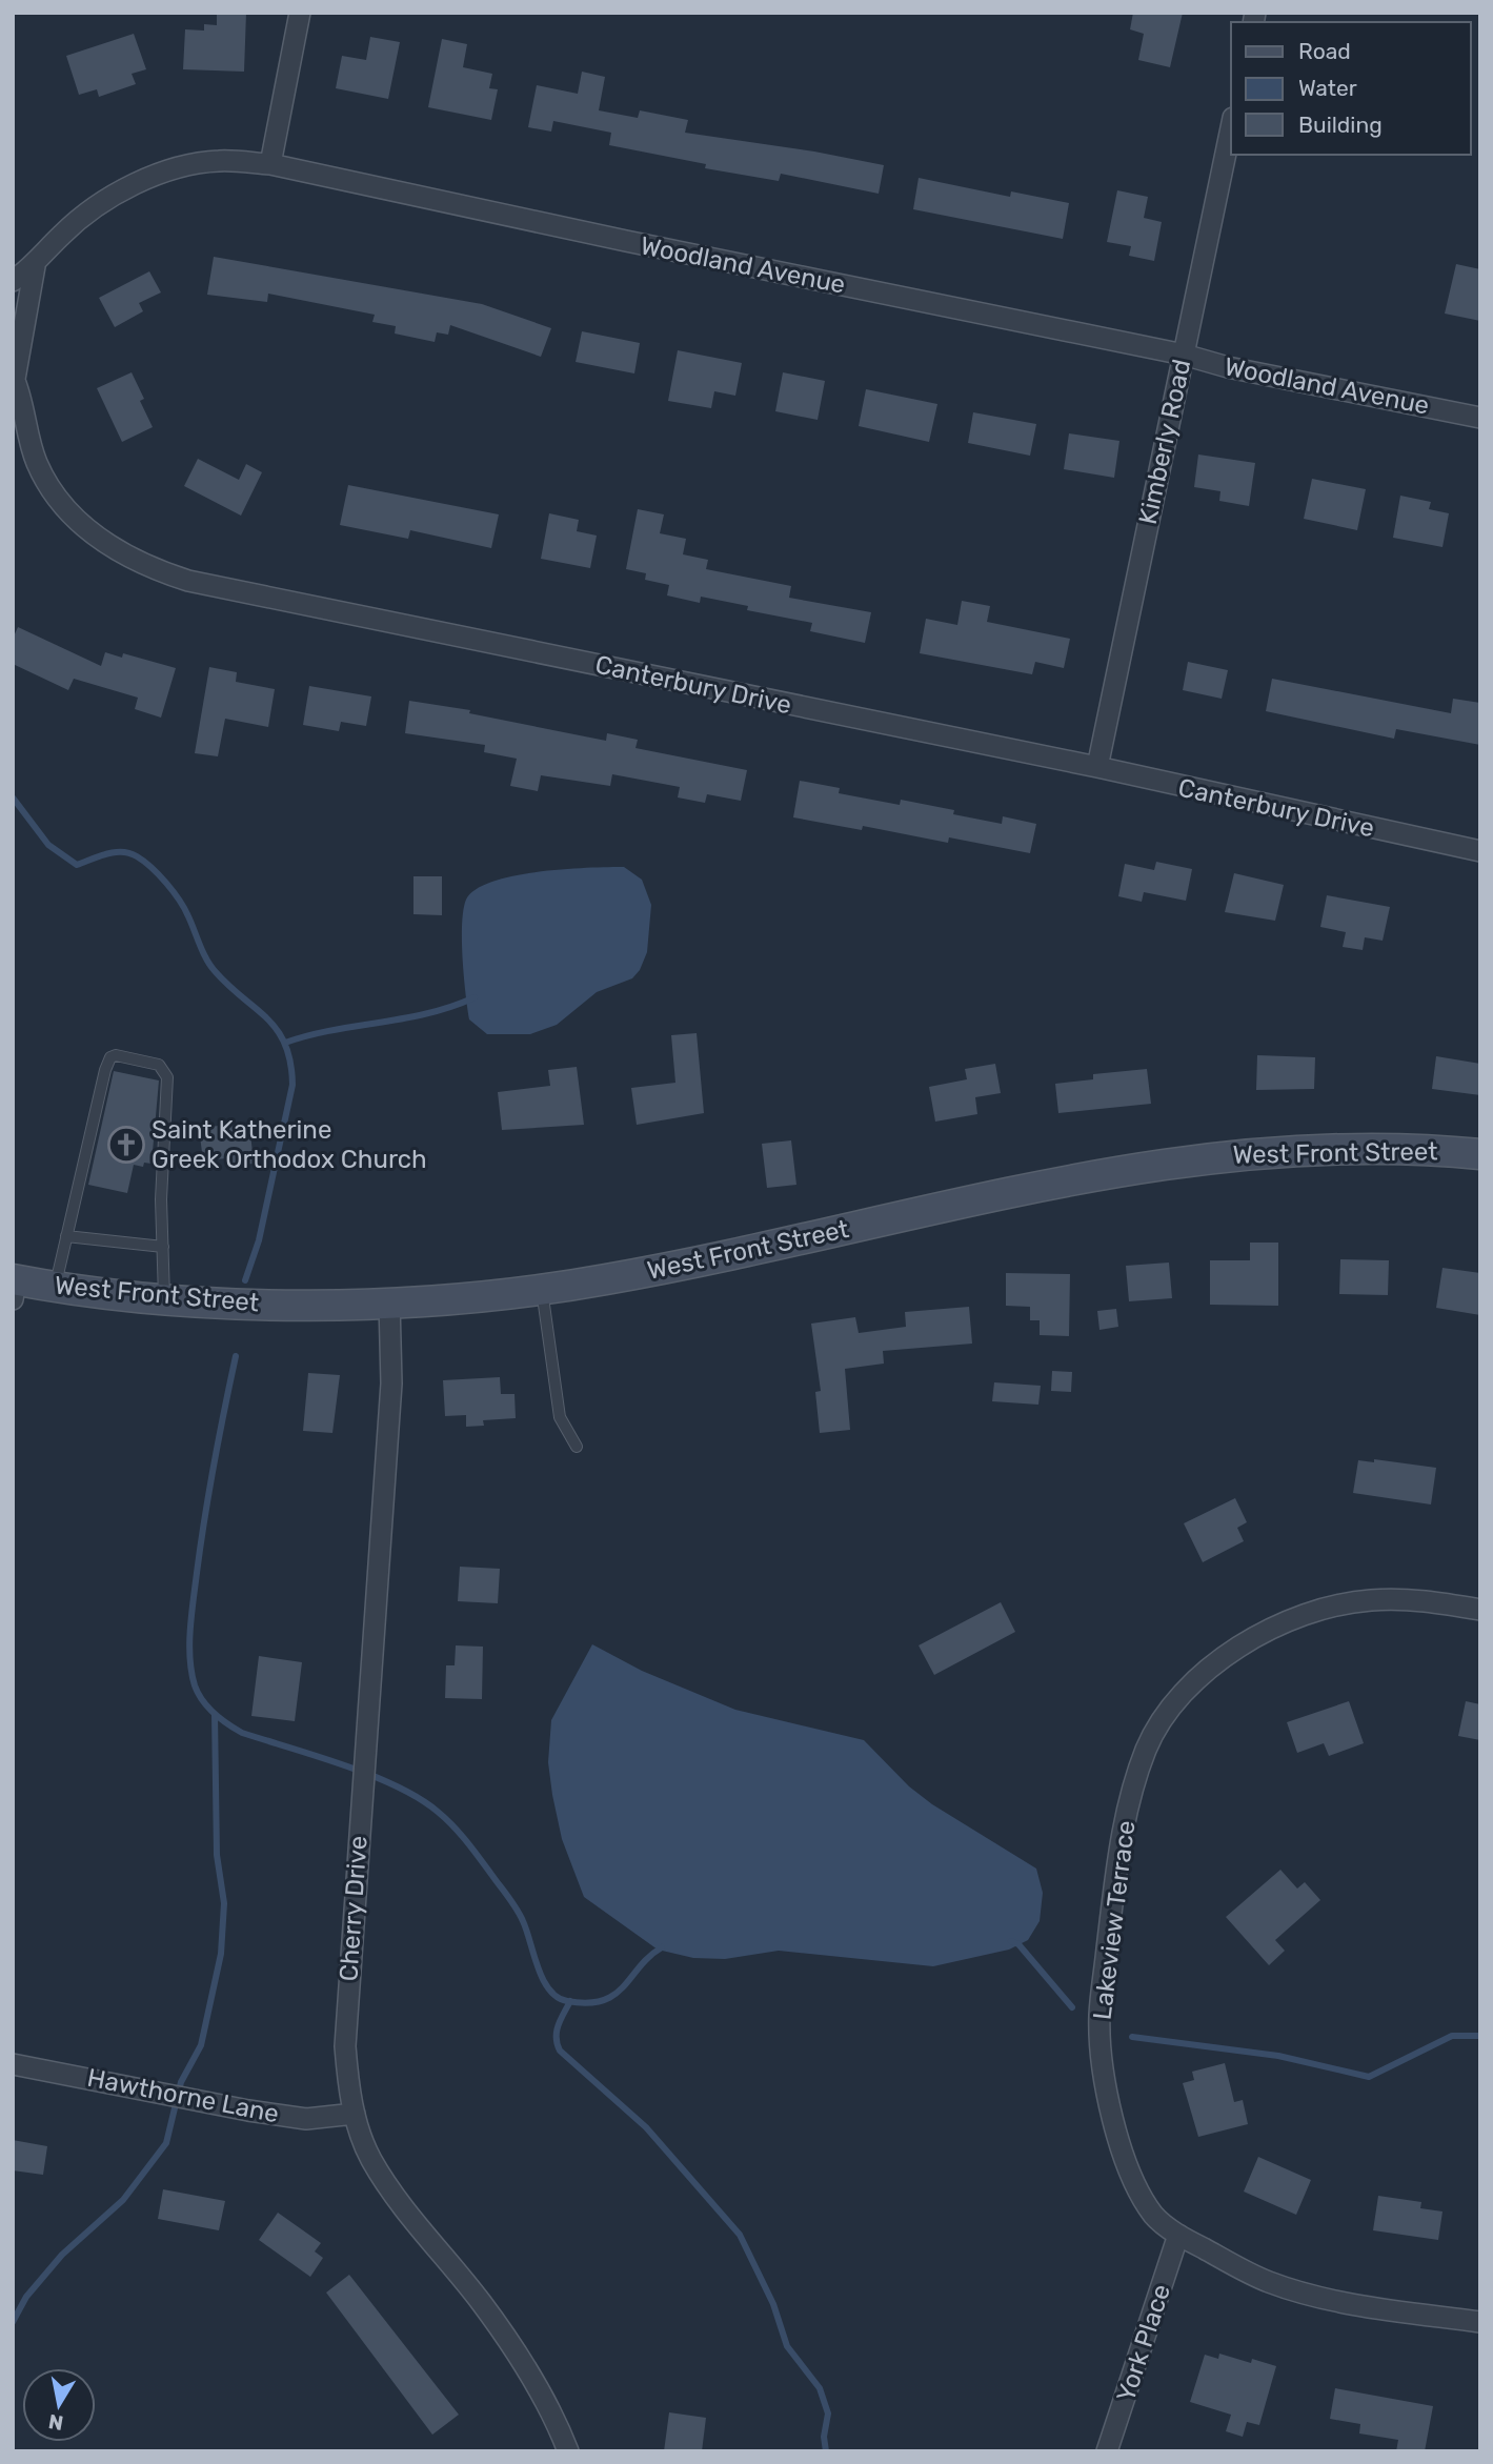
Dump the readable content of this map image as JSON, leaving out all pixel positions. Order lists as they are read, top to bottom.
{
  "streets": {
    "street": [
      "Woodland Avenue",
      "Kimberly Road",
      "Canterbury Drive",
      "West Front Street",
      "Cherry Drive",
      "Lakeview Terrace",
      "Hawthorne Lane",
      "York Place"
    ]
  },
  "crossings": [
    ["Woodland Avenue", "Kimberly Road"],
    ["Kimberly Road", "Canterbury Drive"],
    ["West Front Street", "Cherry Drive"],
    ["Cherry Drive", "Hawthorne Lane"],
    ["Lakeview Terrace", "York Place"]
  ],
  "places": {
    "church": ["Saint Katherine Greek Orthodox Church"]
  },
  "legend": ["Road", "Water", "Building"],
  "north": "bottom"
}
